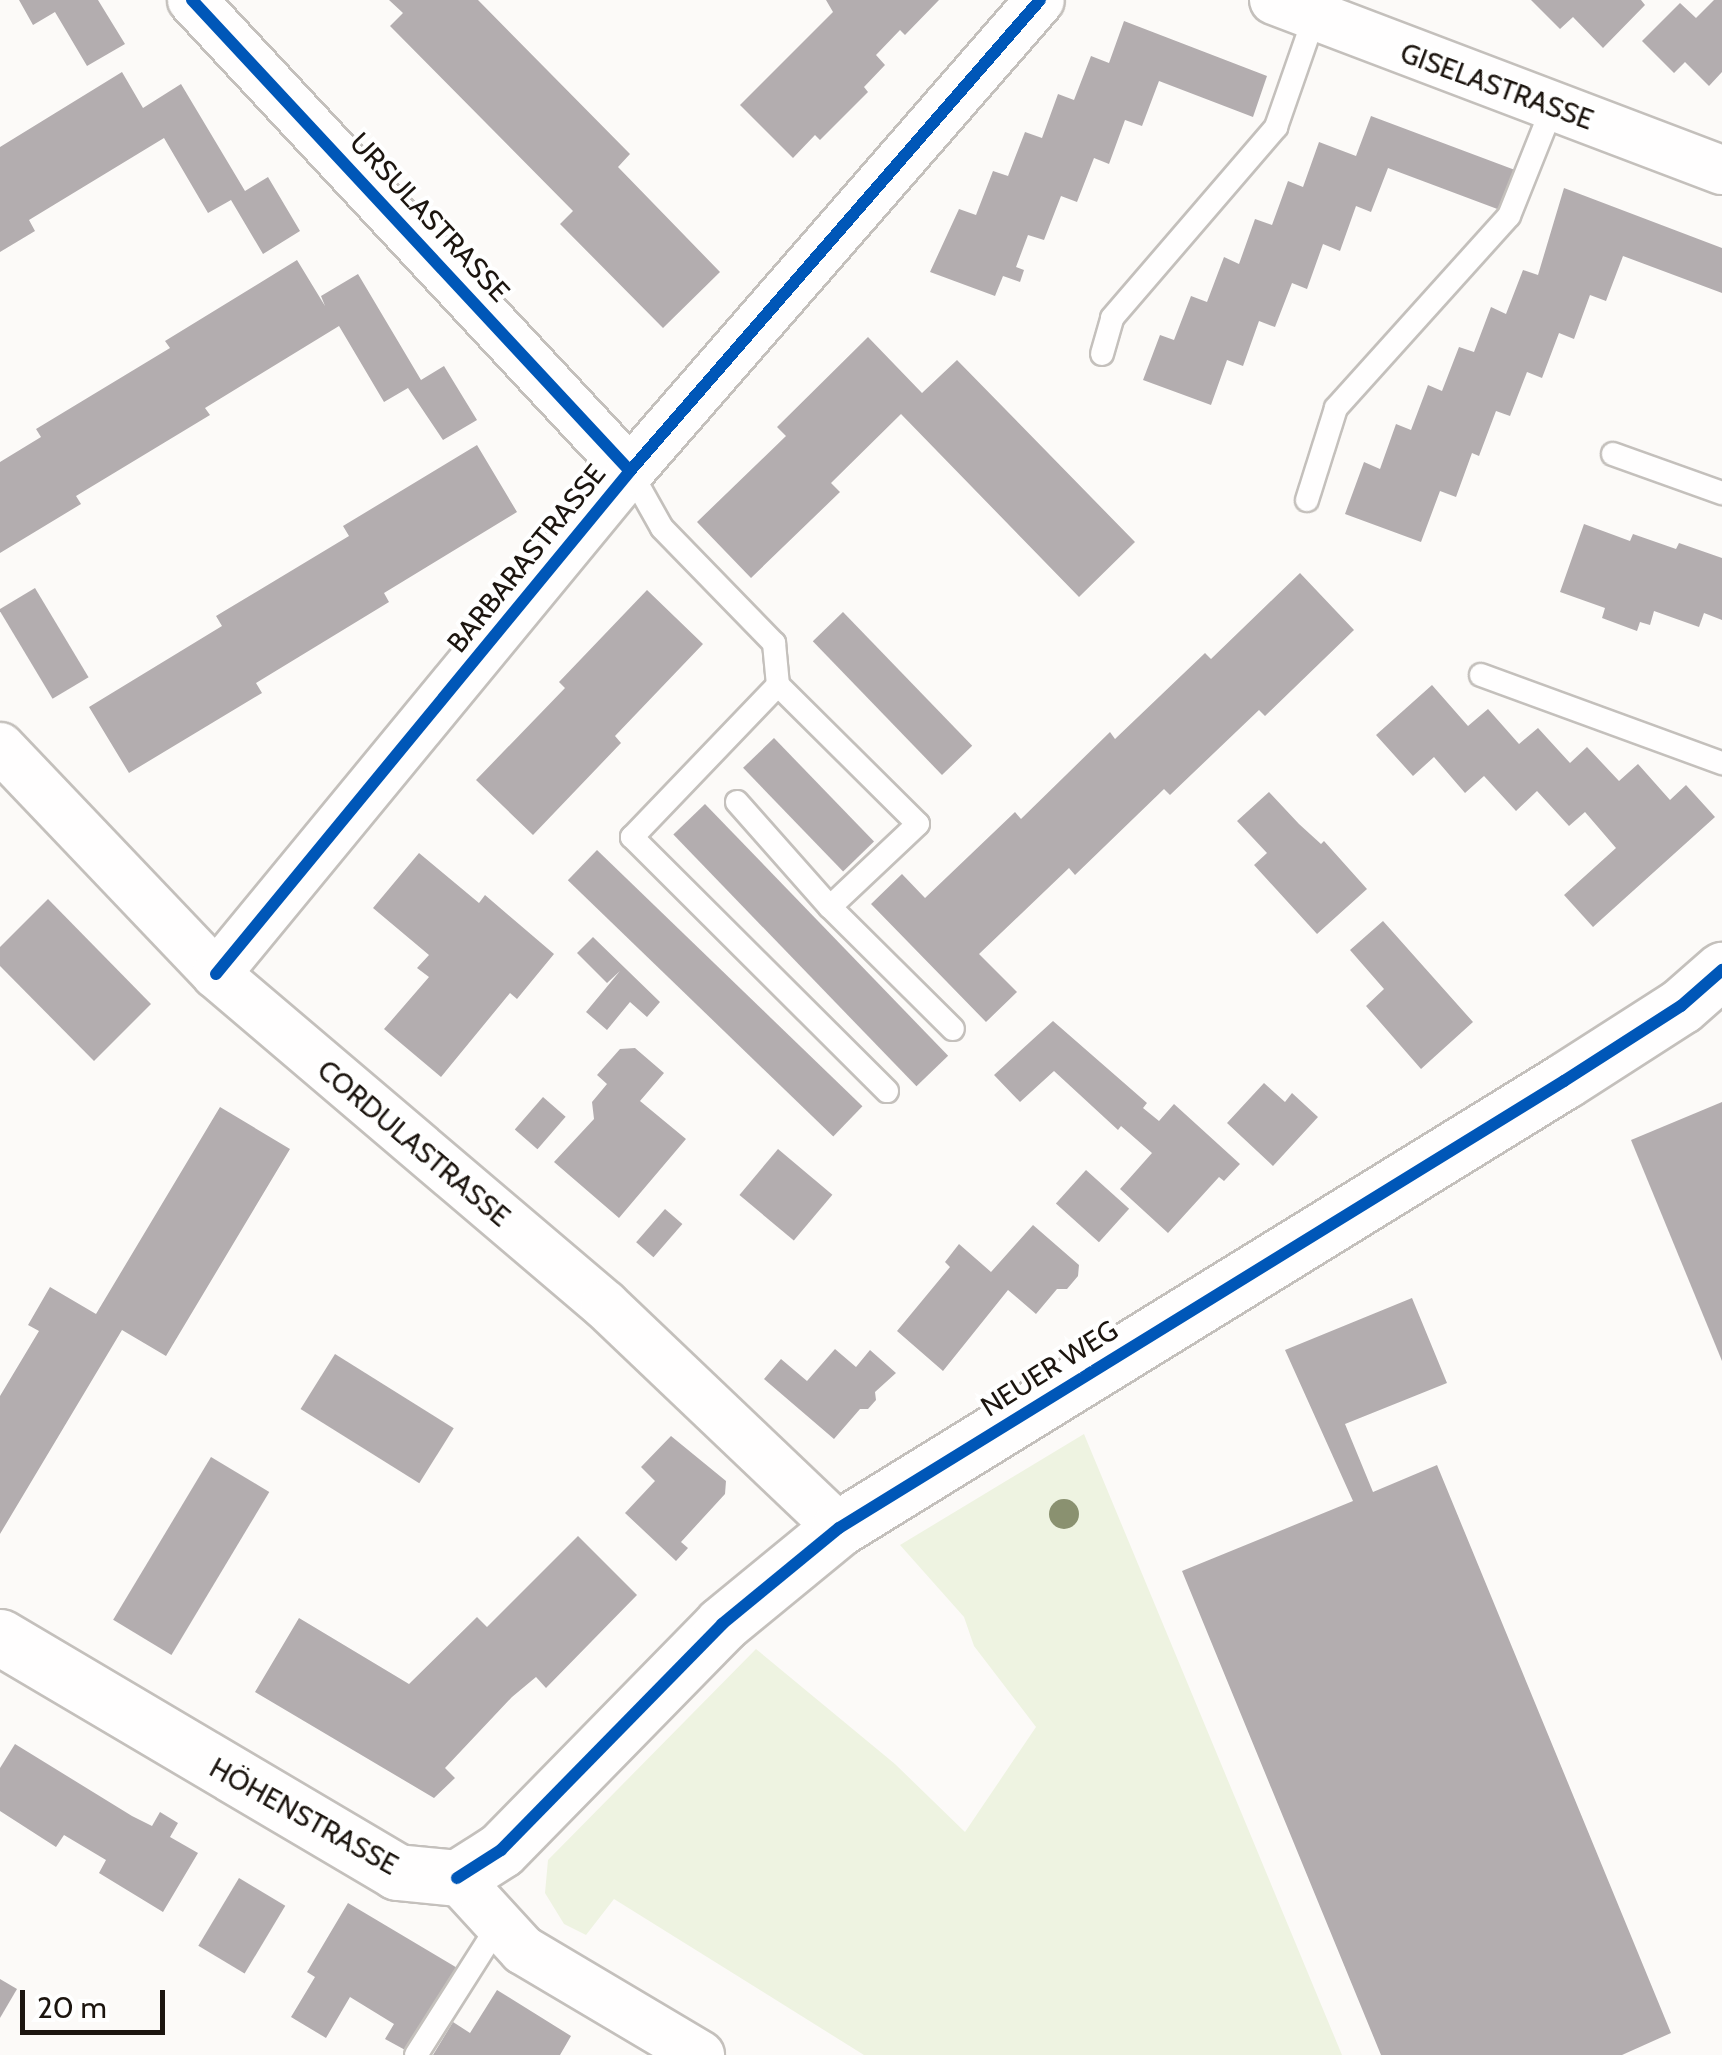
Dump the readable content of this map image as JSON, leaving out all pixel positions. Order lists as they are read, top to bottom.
{
  "streets": {
    "street": [
      "GISELASTRASSE",
      "URSULASTRASSE",
      "BARBARASTRASSE",
      "CORDULASTRASSE",
      "NEUER WEG",
      "HÖHENSTRASSE"
    ]
  },
  "crossings": [
    ["URSULASTRASSE", "BARBARASTRASSE"],
    ["BARBARASTRASSE", "CORDULASTRASSE"],
    ["CORDULASTRASSE", "NEUER WEG"],
    ["NEUER WEG", "HÖHENSTRASSE"]
  ],
  "scale_bar": "20 m"
}
